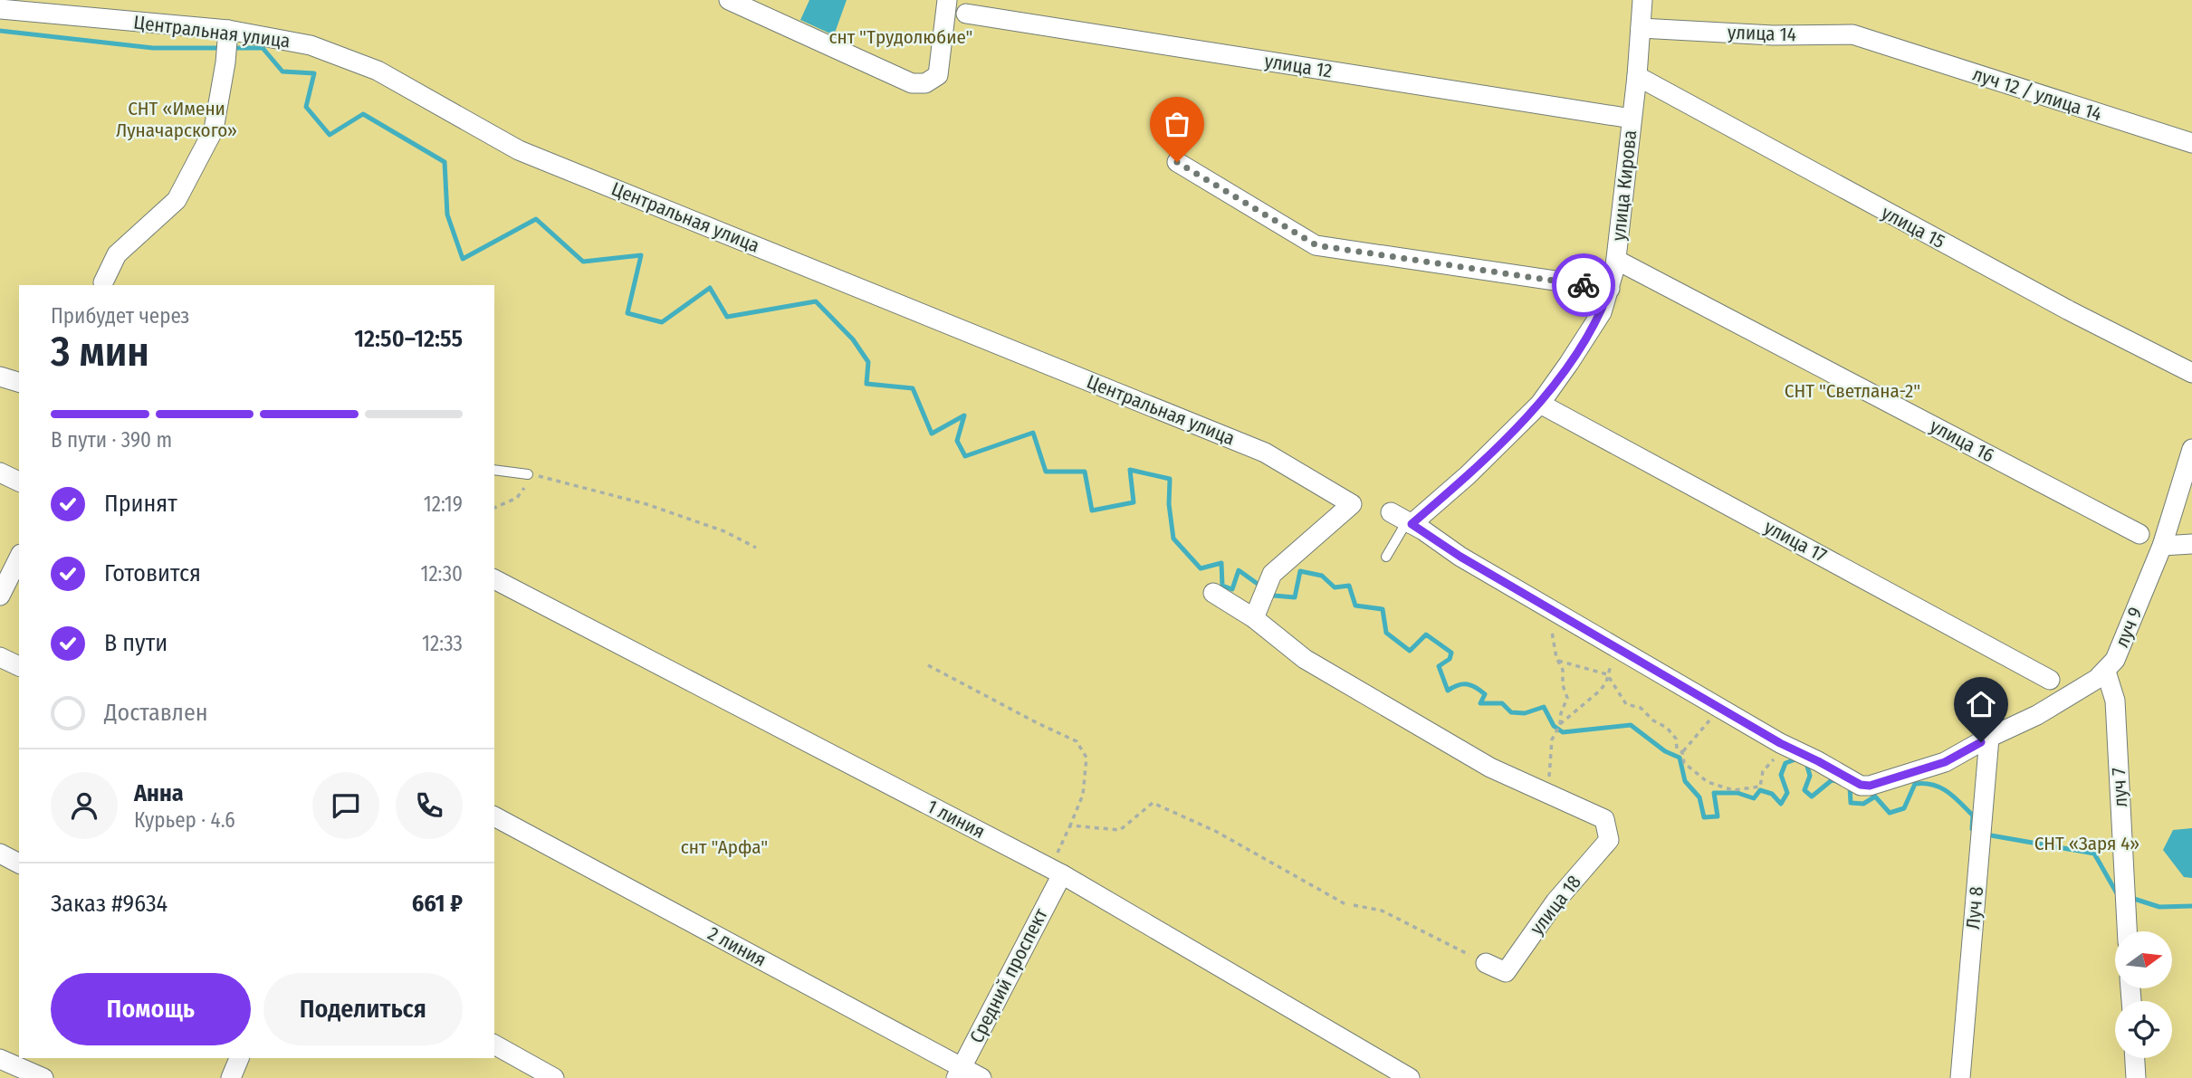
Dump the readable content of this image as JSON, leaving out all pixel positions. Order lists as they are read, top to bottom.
{
  "streets": {
    "street": [
      "Центральная улица",
      "улица 14",
      "улица 12",
      "луч 12 / улица 14",
      "улица Кирова",
      "улица 15",
      "улица 16",
      "улица 17",
      "луч 9",
      "луч 7",
      "1 линия",
      "улица 18",
      "Луч 8",
      "2 линия",
      "Средний проспект"
    ]
  },
  "crossings": [
    ["улица 14", "луч 12 / улица 14"],
    ["улица 14", "улица Кирова"],
    ["улица 12", "улица Кирова"],
    ["улица Кирова", "улица 15"],
    ["улица Кирова", "улица 16"],
    ["улица Кирова", "улица 17"],
    ["луч 9", "луч 7"],
    ["луч 9", "Луч 8"],
    ["1 линия", "Средний проспект"],
    ["2 линия", "Средний проспект"]
  ],
  "parks": [
    "снт \"Трудолюбие\"",
    "СНТ «Имени Луначарского»",
    "СНТ \"Светлана-2\"",
    "СНТ «Заря 4»",
    "снт \"Арфа\""
  ],
  "north": "right",
  "page": {
    "heading": ["3 мин", "Прибудет через", "12:50–12:55"],
    "panel": [
      "Анна",
      "Курьер · 4.6",
      "Заказ #9634",
      "661 ₽"
    ],
    "bar": "В пути · 390 m",
    "list": [
      ["Принят", "12:19"],
      ["Готовится", "12:30"],
      ["В пути", "12:33"],
      "Доставлен"
    ],
    "buttons": ["Помощь", "Поделиться"]
  }
}
